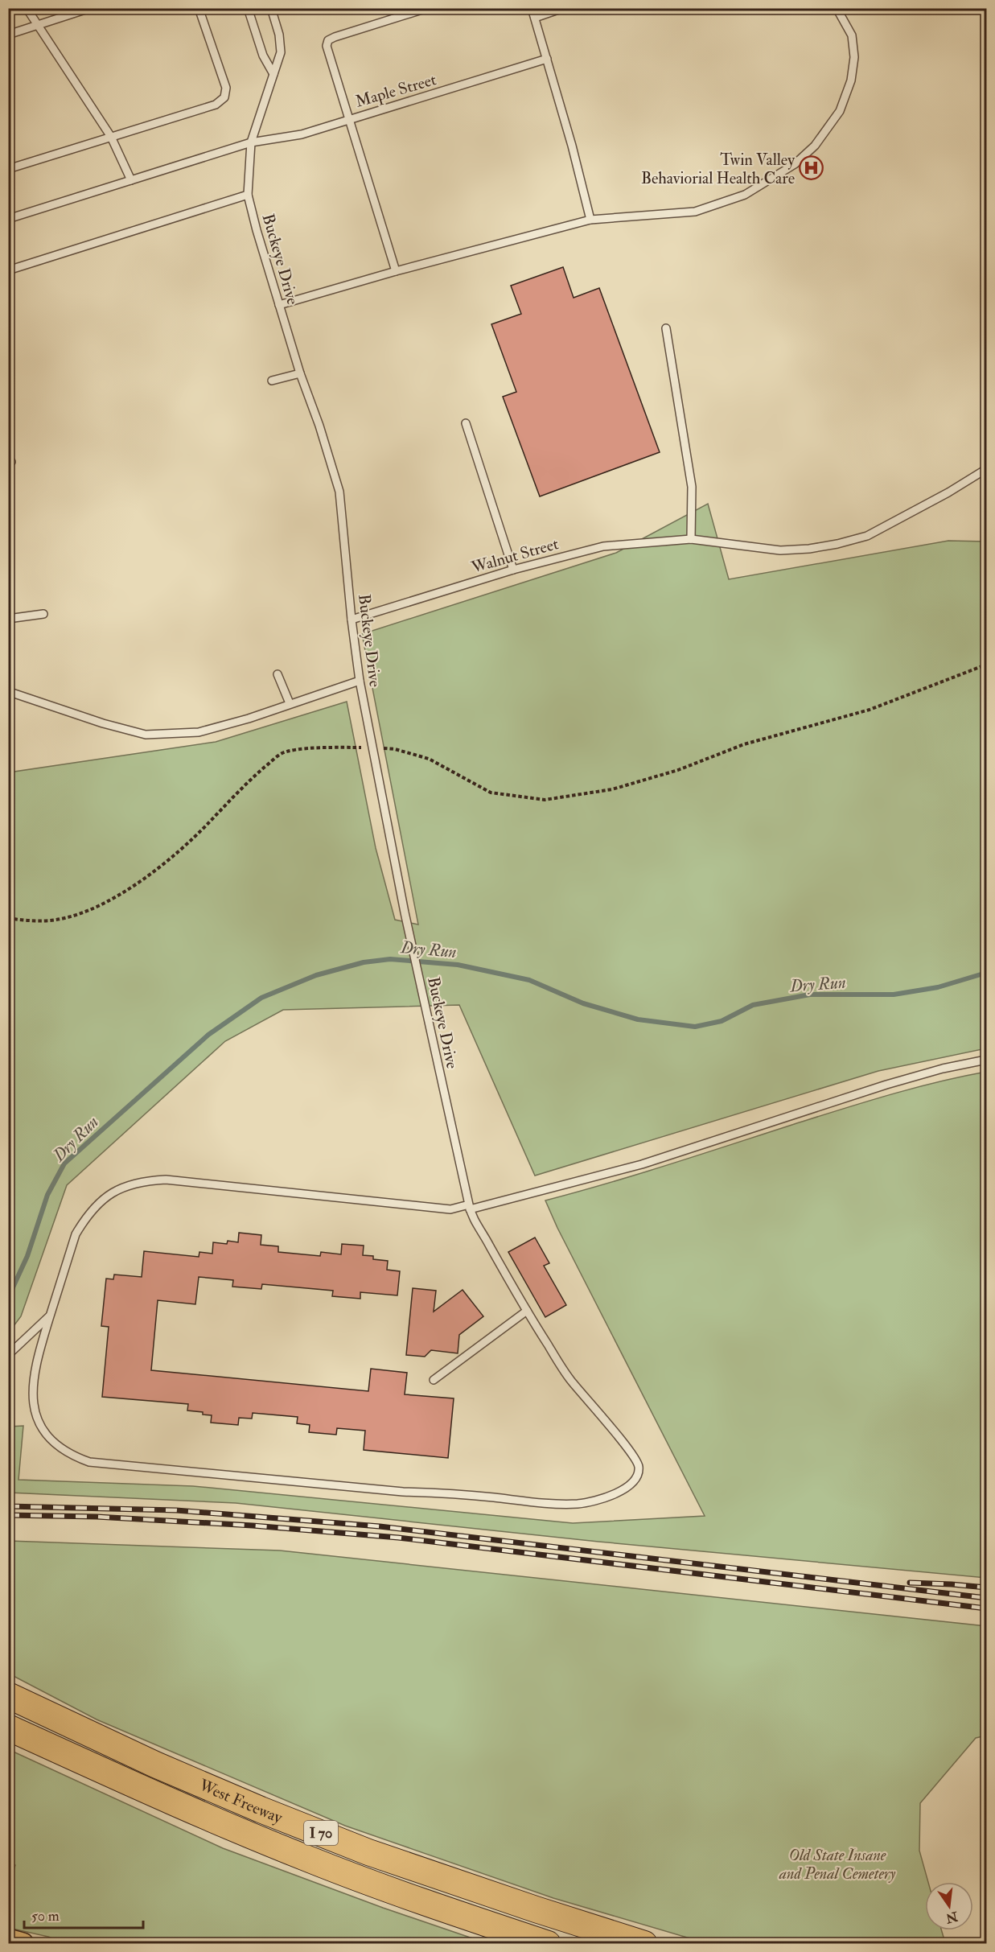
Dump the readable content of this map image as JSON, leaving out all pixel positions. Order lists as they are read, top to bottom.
{
  "streets": {
    "highway": ["West Freeway", "I 70"],
    "lane": ["Maple Street", "Buckeye Drive", "Walnut Street"]
  },
  "crossings": [
    ["Maple Street", "Buckeye Drive"],
    ["Buckeye Drive", "Walnut Street"]
  ],
  "water": ["Dry Run"],
  "parks": ["Old State Insane and Penal Cemetery"],
  "places": {
    "hospital": ["Twin Valley Behaviorial Health Care"]
  },
  "scale_bar": "50 m",
  "north": "bottom"
}
